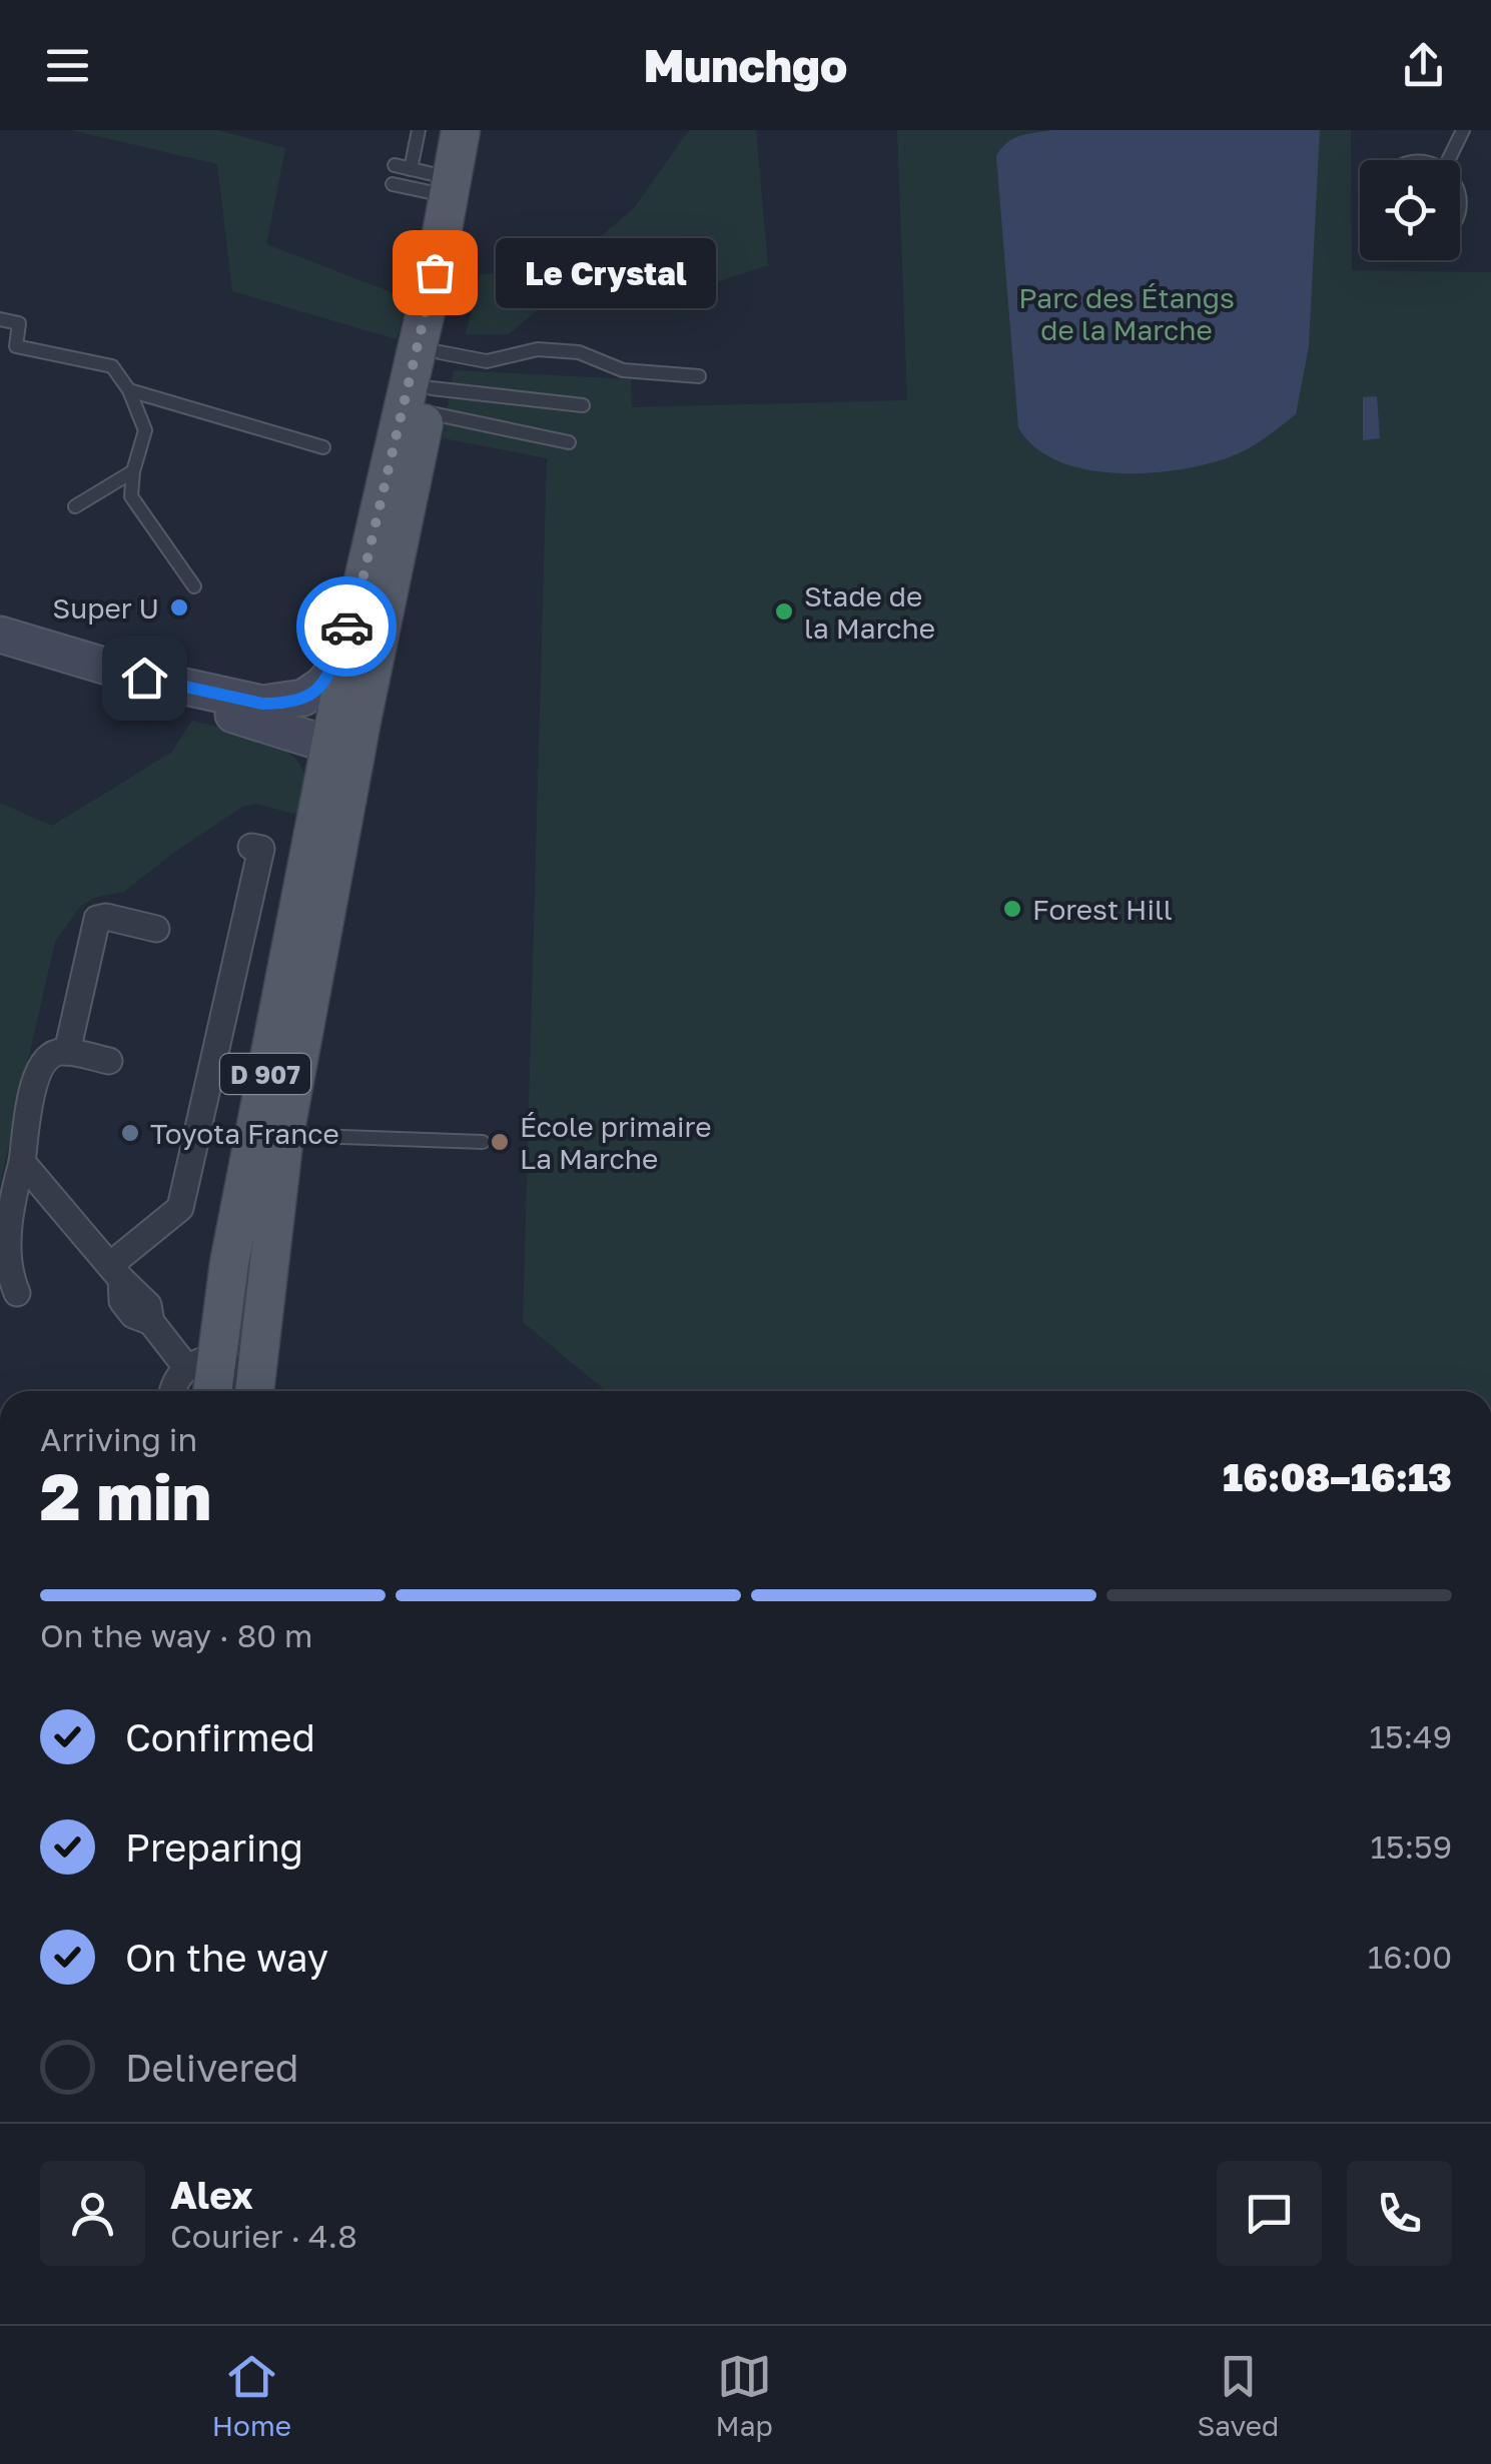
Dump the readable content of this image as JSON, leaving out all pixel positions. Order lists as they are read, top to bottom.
{
  "streets": {
    "main road": ["D 907"]
  },
  "parks": ["Parc des Étangs de la Marche"],
  "places": [
    "Le Crystal",
    "Super U",
    "Stade de la Marche",
    "Forest Hill",
    "Toyota France",
    "École primaire La Marche"
  ],
  "page": {
    "header": "Munchgo",
    "bubble": "Le Crystal",
    "heading": ["2 min", "Arriving in", "16:08–16:13"],
    "panel": ["Alex", "Courier · 4.8"],
    "bar": "On the way · 80 m",
    "list": [
      ["Confirmed", "15:49"],
      ["Preparing", "15:59"],
      ["On the way", "16:00"],
      "Delivered"
    ],
    "tabs": ["Home", "Map", "Saved"]
  }
}
